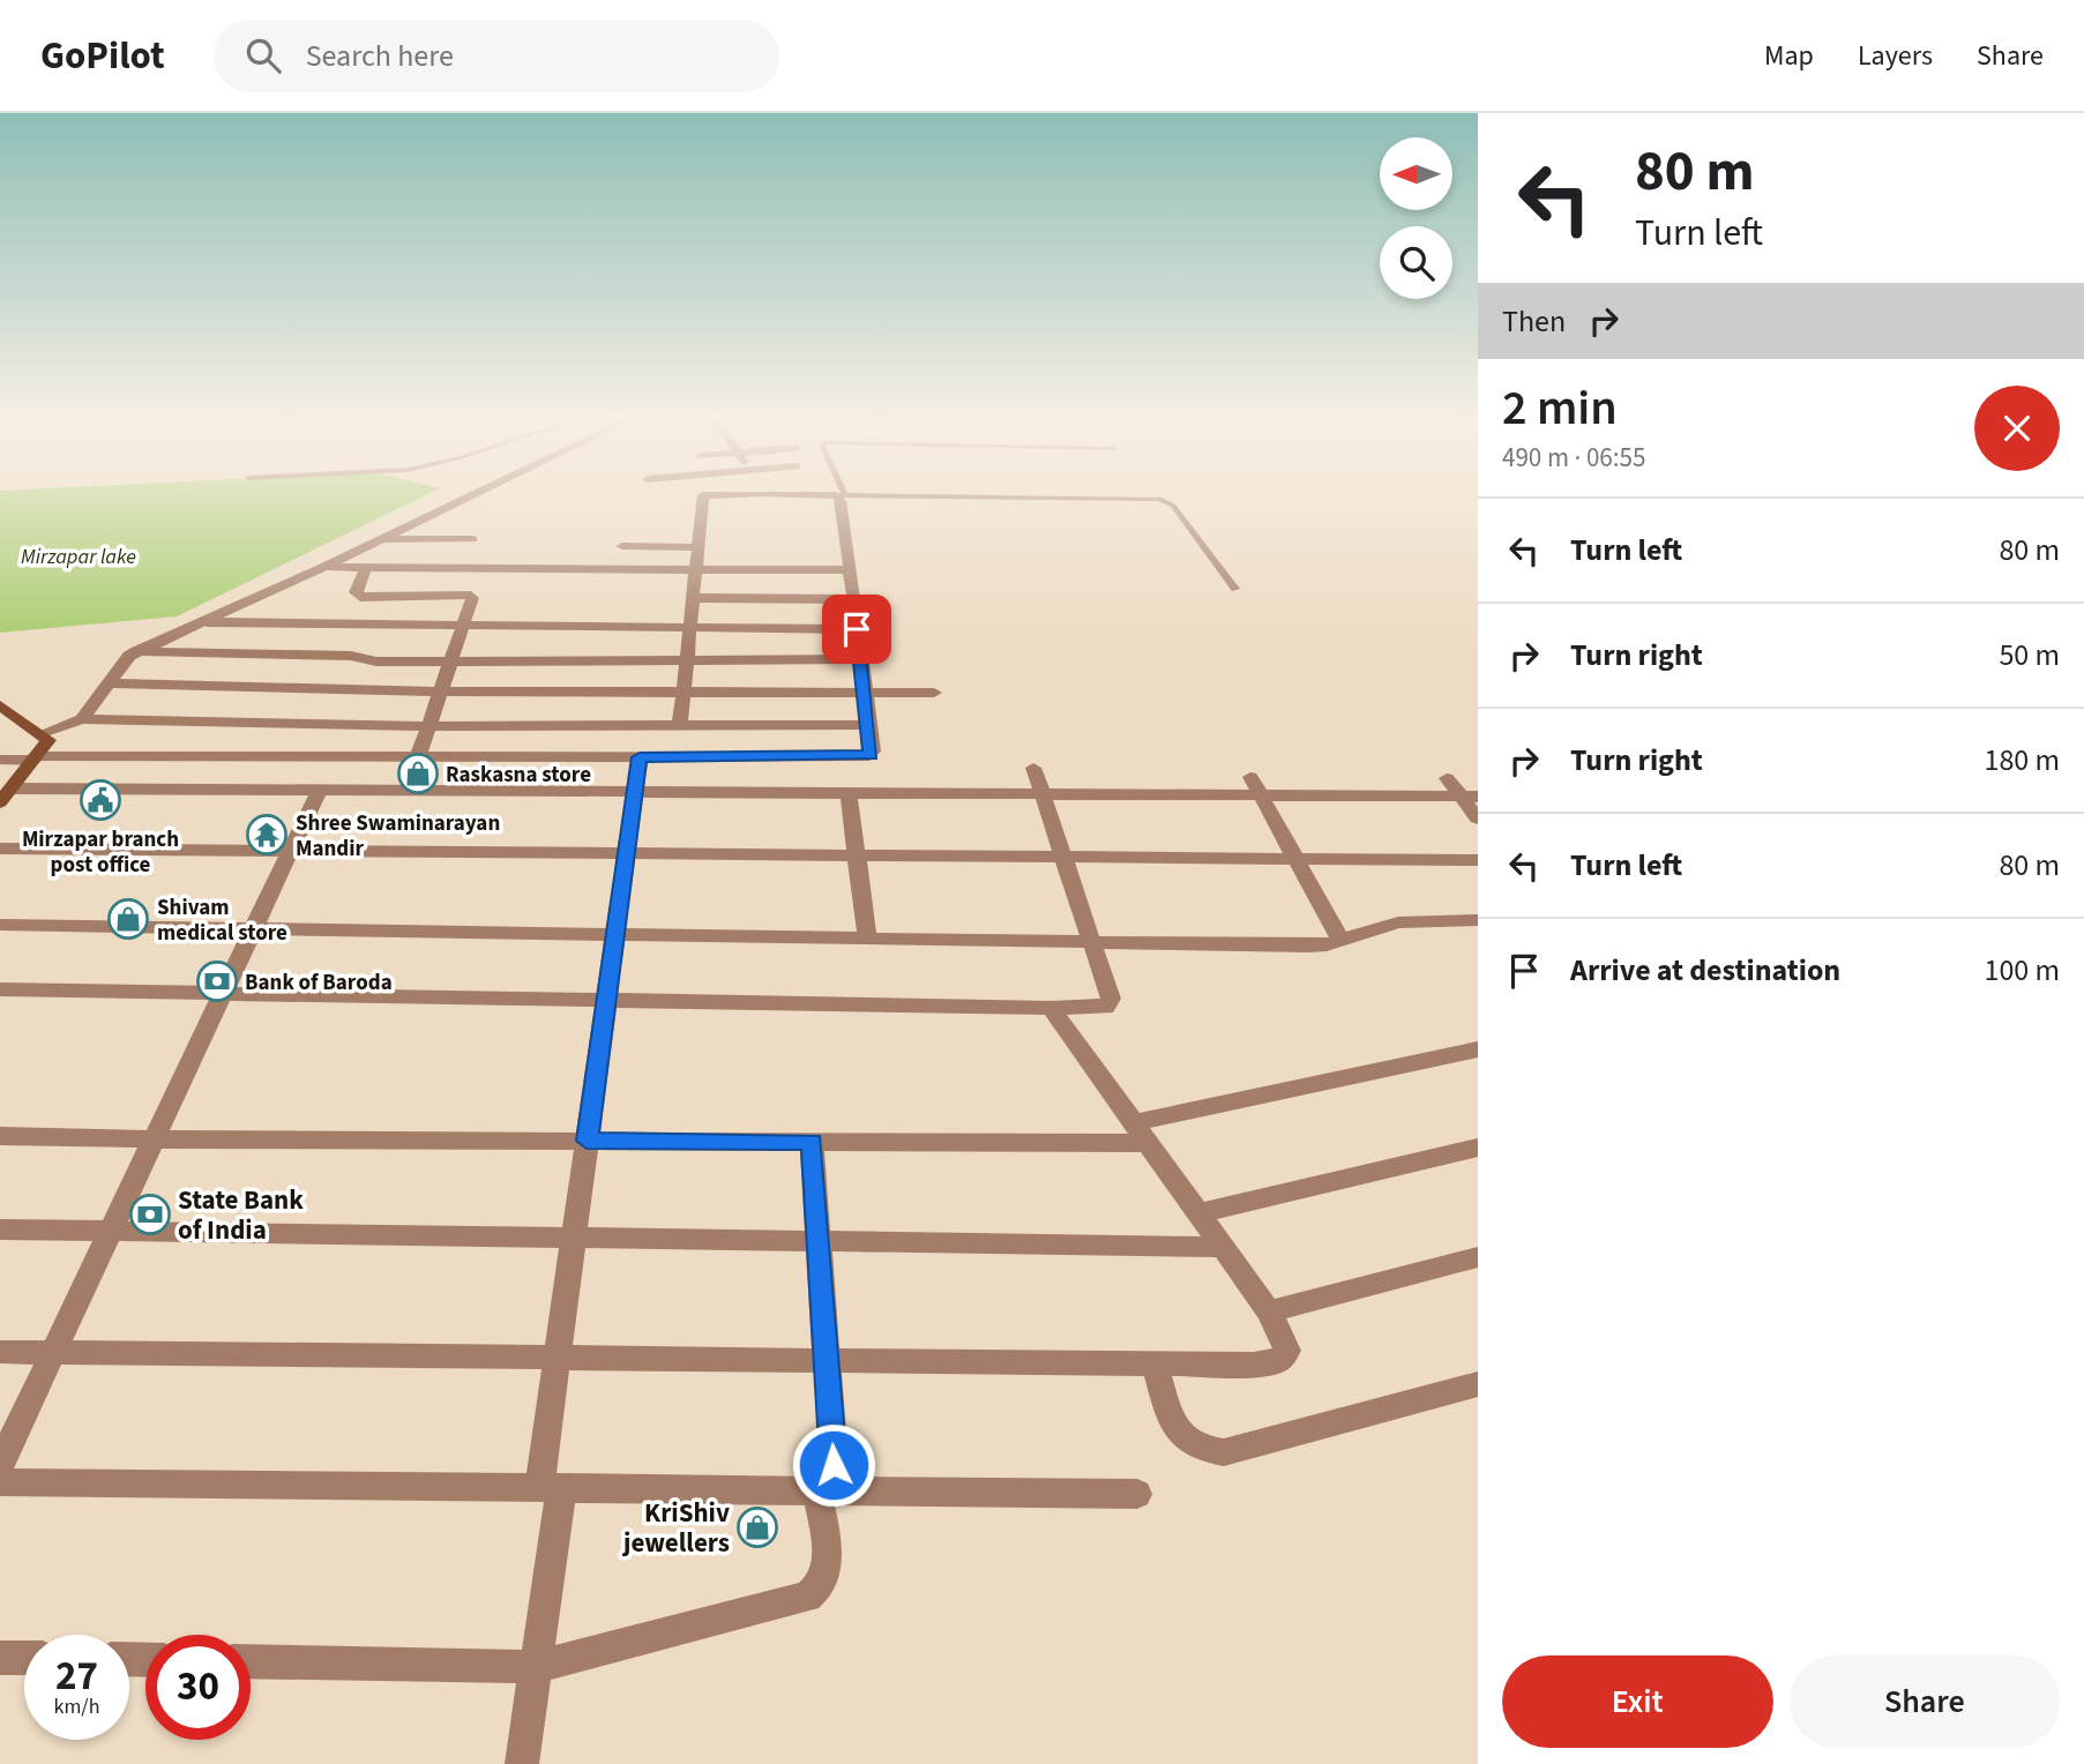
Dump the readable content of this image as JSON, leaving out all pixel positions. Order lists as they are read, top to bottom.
{
  "water": ["Mirzapar lake"],
  "places": {
    "shop": ["Raskasna store", "Shivam medical store", "KriShiv jewellers"],
    "public building": ["Mirzapar branch post office"],
    "temple": ["Shree Swaminarayan Mandir"],
    "bank": ["Bank of Baroda", "State Bank of India"]
  },
  "north": "left",
  "page": {
    "header": "GoPilot",
    "search": "Search here",
    "nav": ["Map", "Layers", "Share"],
    "turn": ["80 m", "Turn left"],
    "then": "Then",
    "heading": ["2 min", "490 m · 06:55"],
    "list": [
      {
        "name": "Turn left",
        "value": "80 m"
      },
      {
        "name": "Turn right",
        "value": "50 m"
      },
      {
        "name": "Turn right",
        "value": "180 m"
      },
      {
        "name": "Turn left",
        "value": "80 m"
      },
      {
        "name": "Arrive at destination",
        "value": "100 m"
      }
    ],
    "speed": "27 km/h",
    "limit": "30",
    "buttons": ["Exit", "Share"]
  }
}
